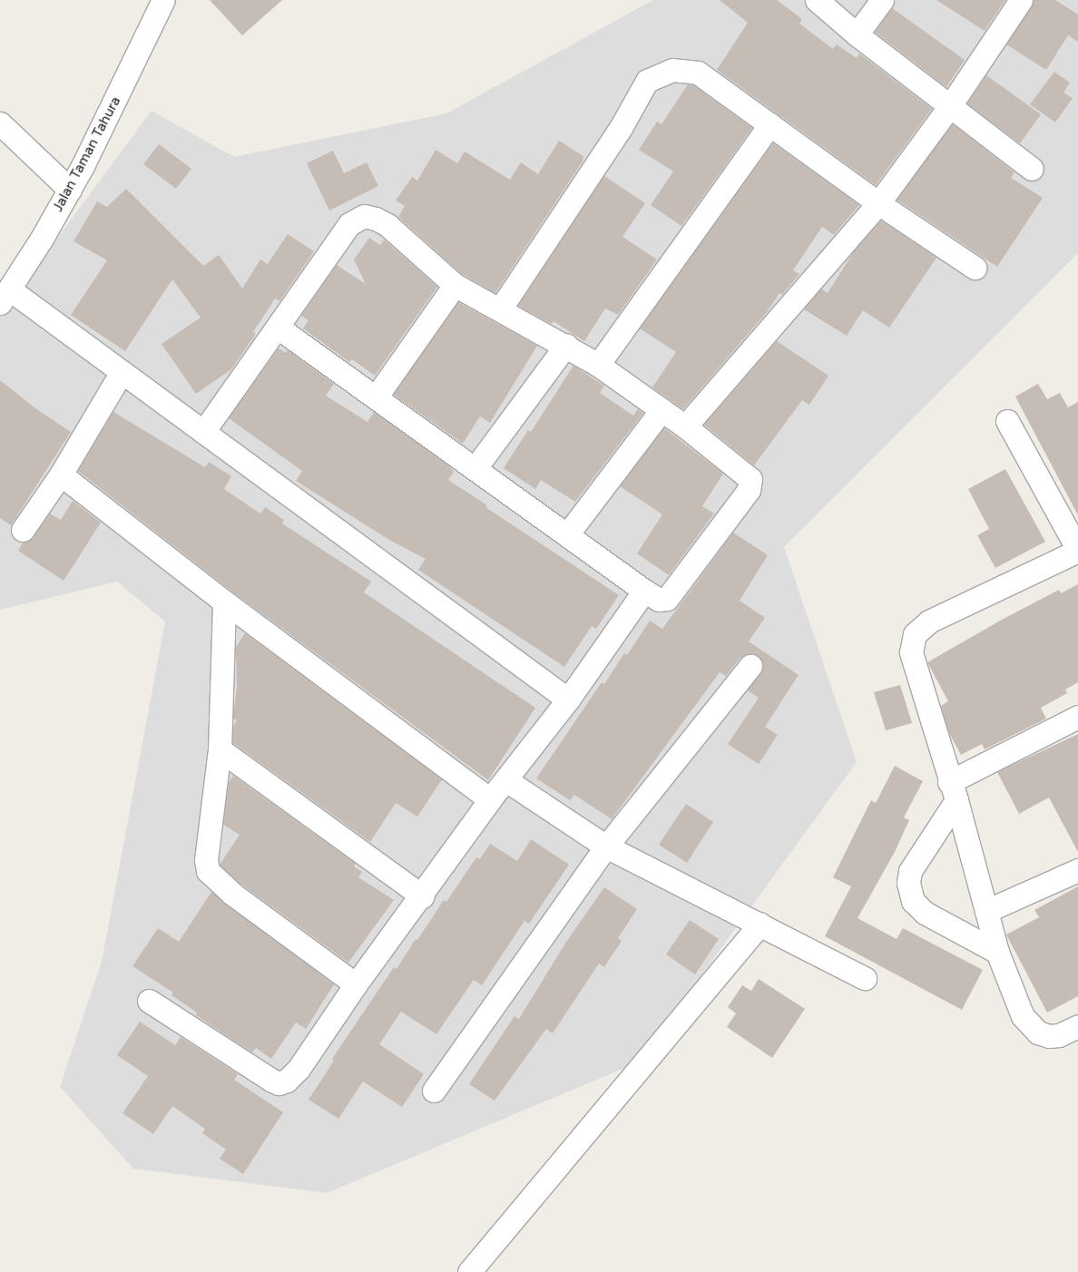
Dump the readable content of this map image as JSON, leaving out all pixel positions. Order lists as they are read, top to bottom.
{
  "streets": {
    "street": ["Jalan Taman Tahura"]
  }
}
